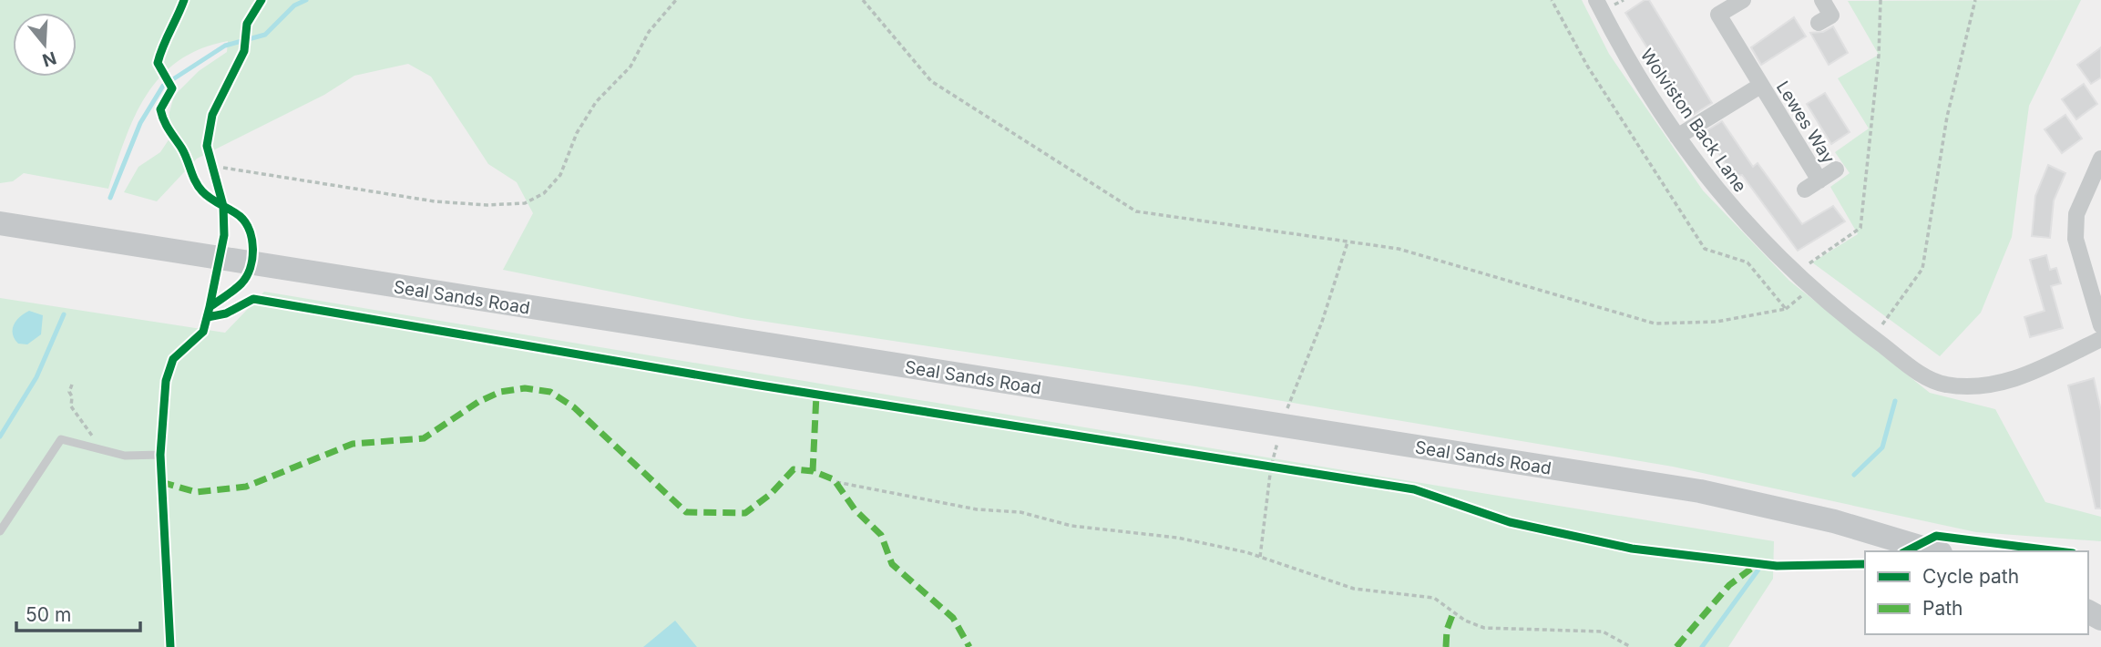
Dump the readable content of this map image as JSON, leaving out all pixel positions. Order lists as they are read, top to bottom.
{
  "streets": {
    "main road": ["Seal Sands Road"],
    "street": ["Wolviston Back Lane", "Lewes Way"]
  },
  "crossings": [
    ["Wolviston Back Lane", "Lewes Way"]
  ],
  "legend": ["Cycle path", "Path"],
  "scale_bar": "50 m",
  "north": "bottom"
}
